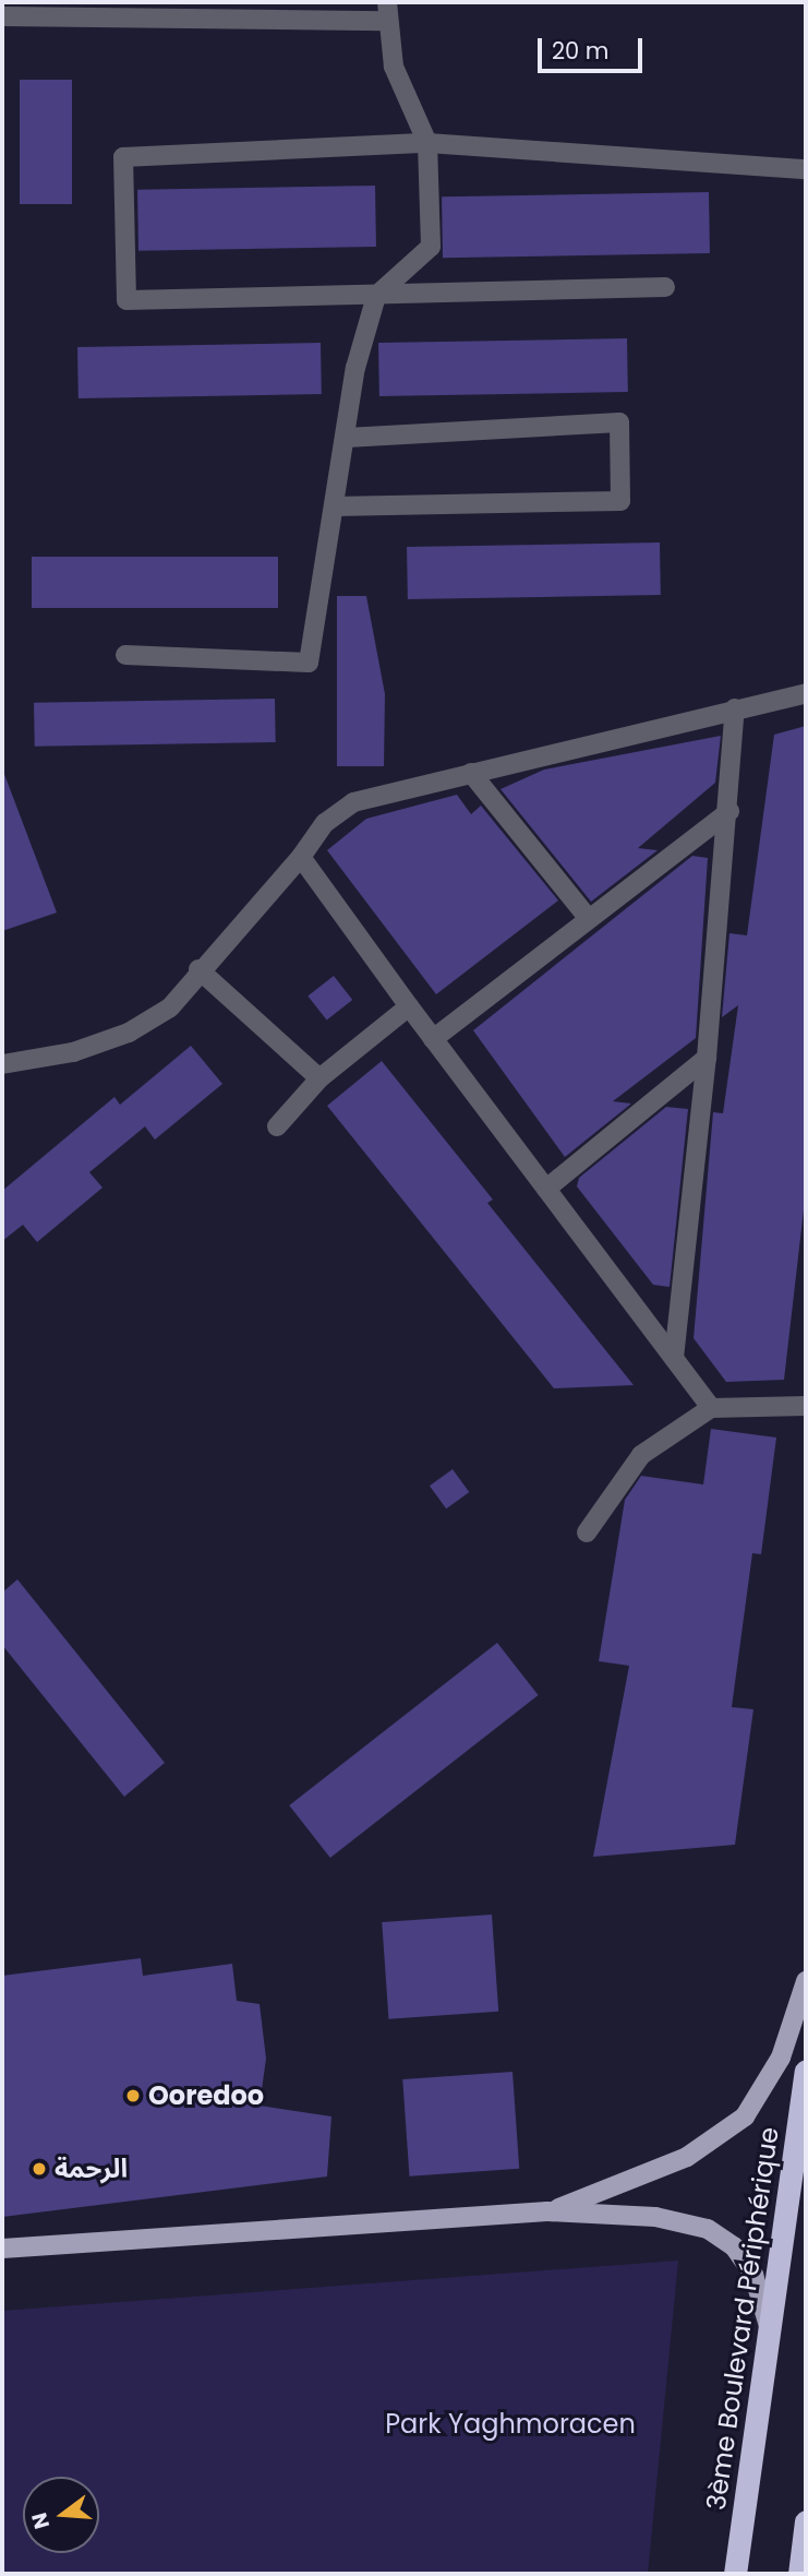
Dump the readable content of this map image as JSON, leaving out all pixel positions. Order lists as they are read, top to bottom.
{
  "streets": {
    "highway": ["3ème Boulevard Périphérique"]
  },
  "parks": ["Park Yaghmoracen"],
  "places": ["Ooredoo", "الرحمة"],
  "scale_bar": "20 m",
  "north": "left"
}
